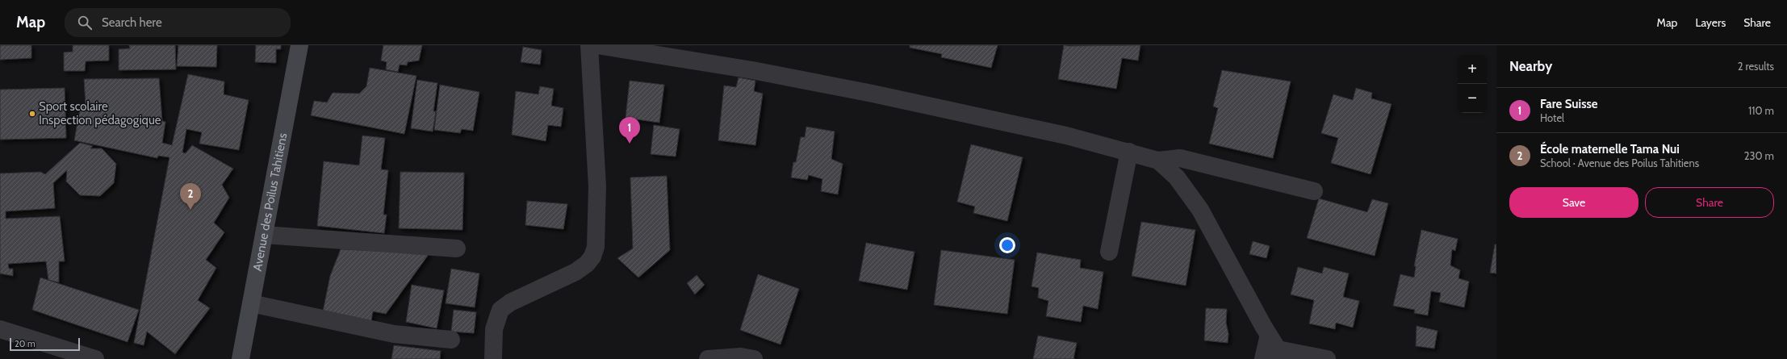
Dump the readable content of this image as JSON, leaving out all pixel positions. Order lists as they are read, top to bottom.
{
  "streets": {
    "main road": ["Avenue des Poilus Tahitiens"]
  },
  "places": ["Sport scolaire Inspection pédagogique"],
  "scale_bar": "20 m",
  "page": {
    "header": "Map",
    "search": "Search here",
    "nav": ["Map", "Layers", "Share"],
    "heading": ["Nearby", "2 results"],
    "map_buttons": ["+", "−"],
    "list": [
      {
        "mark": "1",
        "name": "Fare Suisse",
        "note": "Hotel",
        "value": "110 m"
      },
      {
        "mark": "2",
        "name": "École maternelle Tama Nui",
        "note": "School · Avenue des Poilus Tahitiens",
        "value": "230 m"
      }
    ],
    "pins": ["1", "2"],
    "buttons": ["Save", "Share"],
    "scale": "20 m"
  }
}
